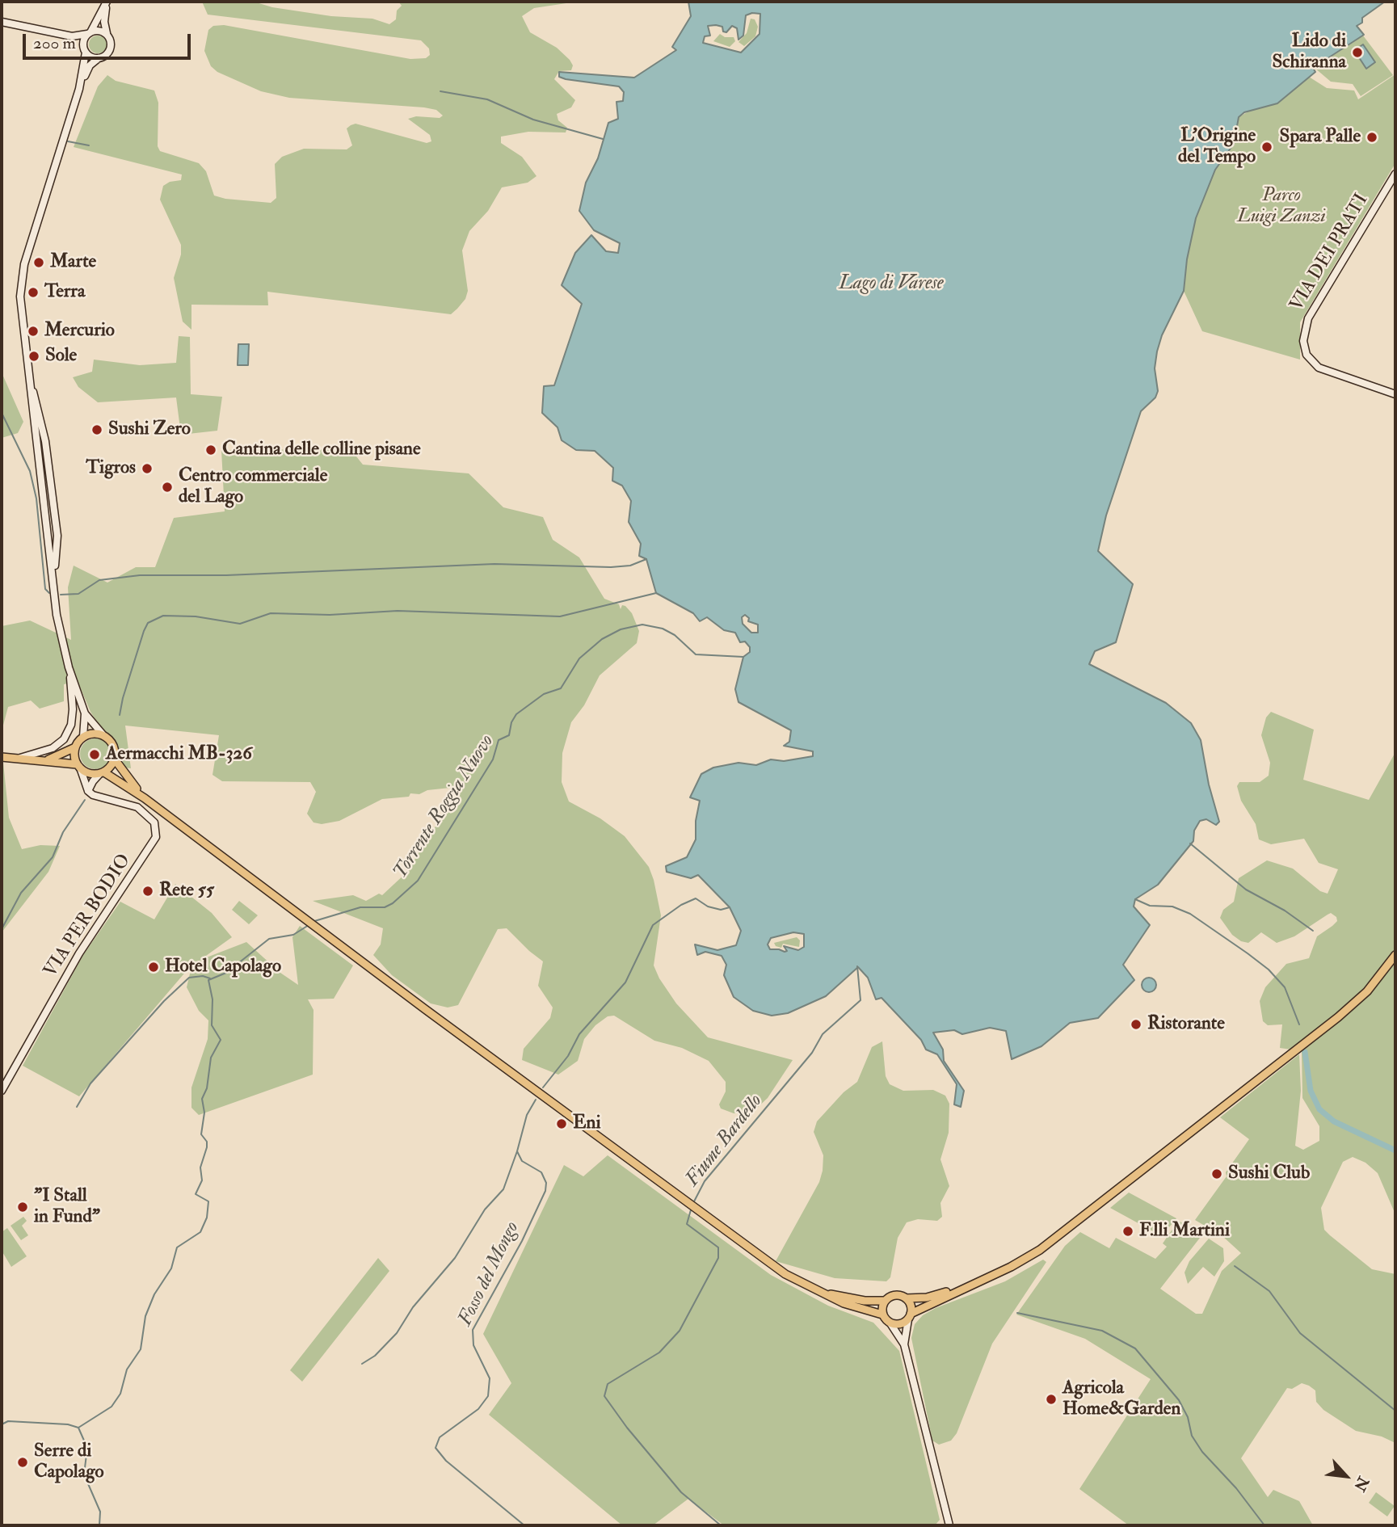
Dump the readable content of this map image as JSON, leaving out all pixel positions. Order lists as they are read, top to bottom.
{
  "streets": {
    "main road": ["VIA DEI PRATI", "VIA PER BODIO"]
  },
  "water": [
    "Lago di Varese",
    "Torrente Roggia Nuovo",
    "Fiume Bardello",
    "Fosso del Mongo"
  ],
  "parks": ["Parco Luigi Zanzi"],
  "places": [
    "Lido di Schiranna",
    "Spara Palle",
    "L'Origine del Tempo",
    "Marte",
    "Terra",
    "Mercurio",
    "Sole",
    "Sushi Zero",
    "Cantina delle colline pisane",
    "Tigros",
    "Centro commerciale del Lago",
    "Aermacchi MB-326",
    "Rete 55",
    "Hotel Capolago",
    "Ristorante",
    "Eni",
    "Sushi Club",
    "\"I Stall in Fund\"",
    "F.lli Martini",
    "Agricola Home&Garden",
    "Serre di Capolago"
  ],
  "scale_bar": "200 m",
  "north": "bottom right"
}
